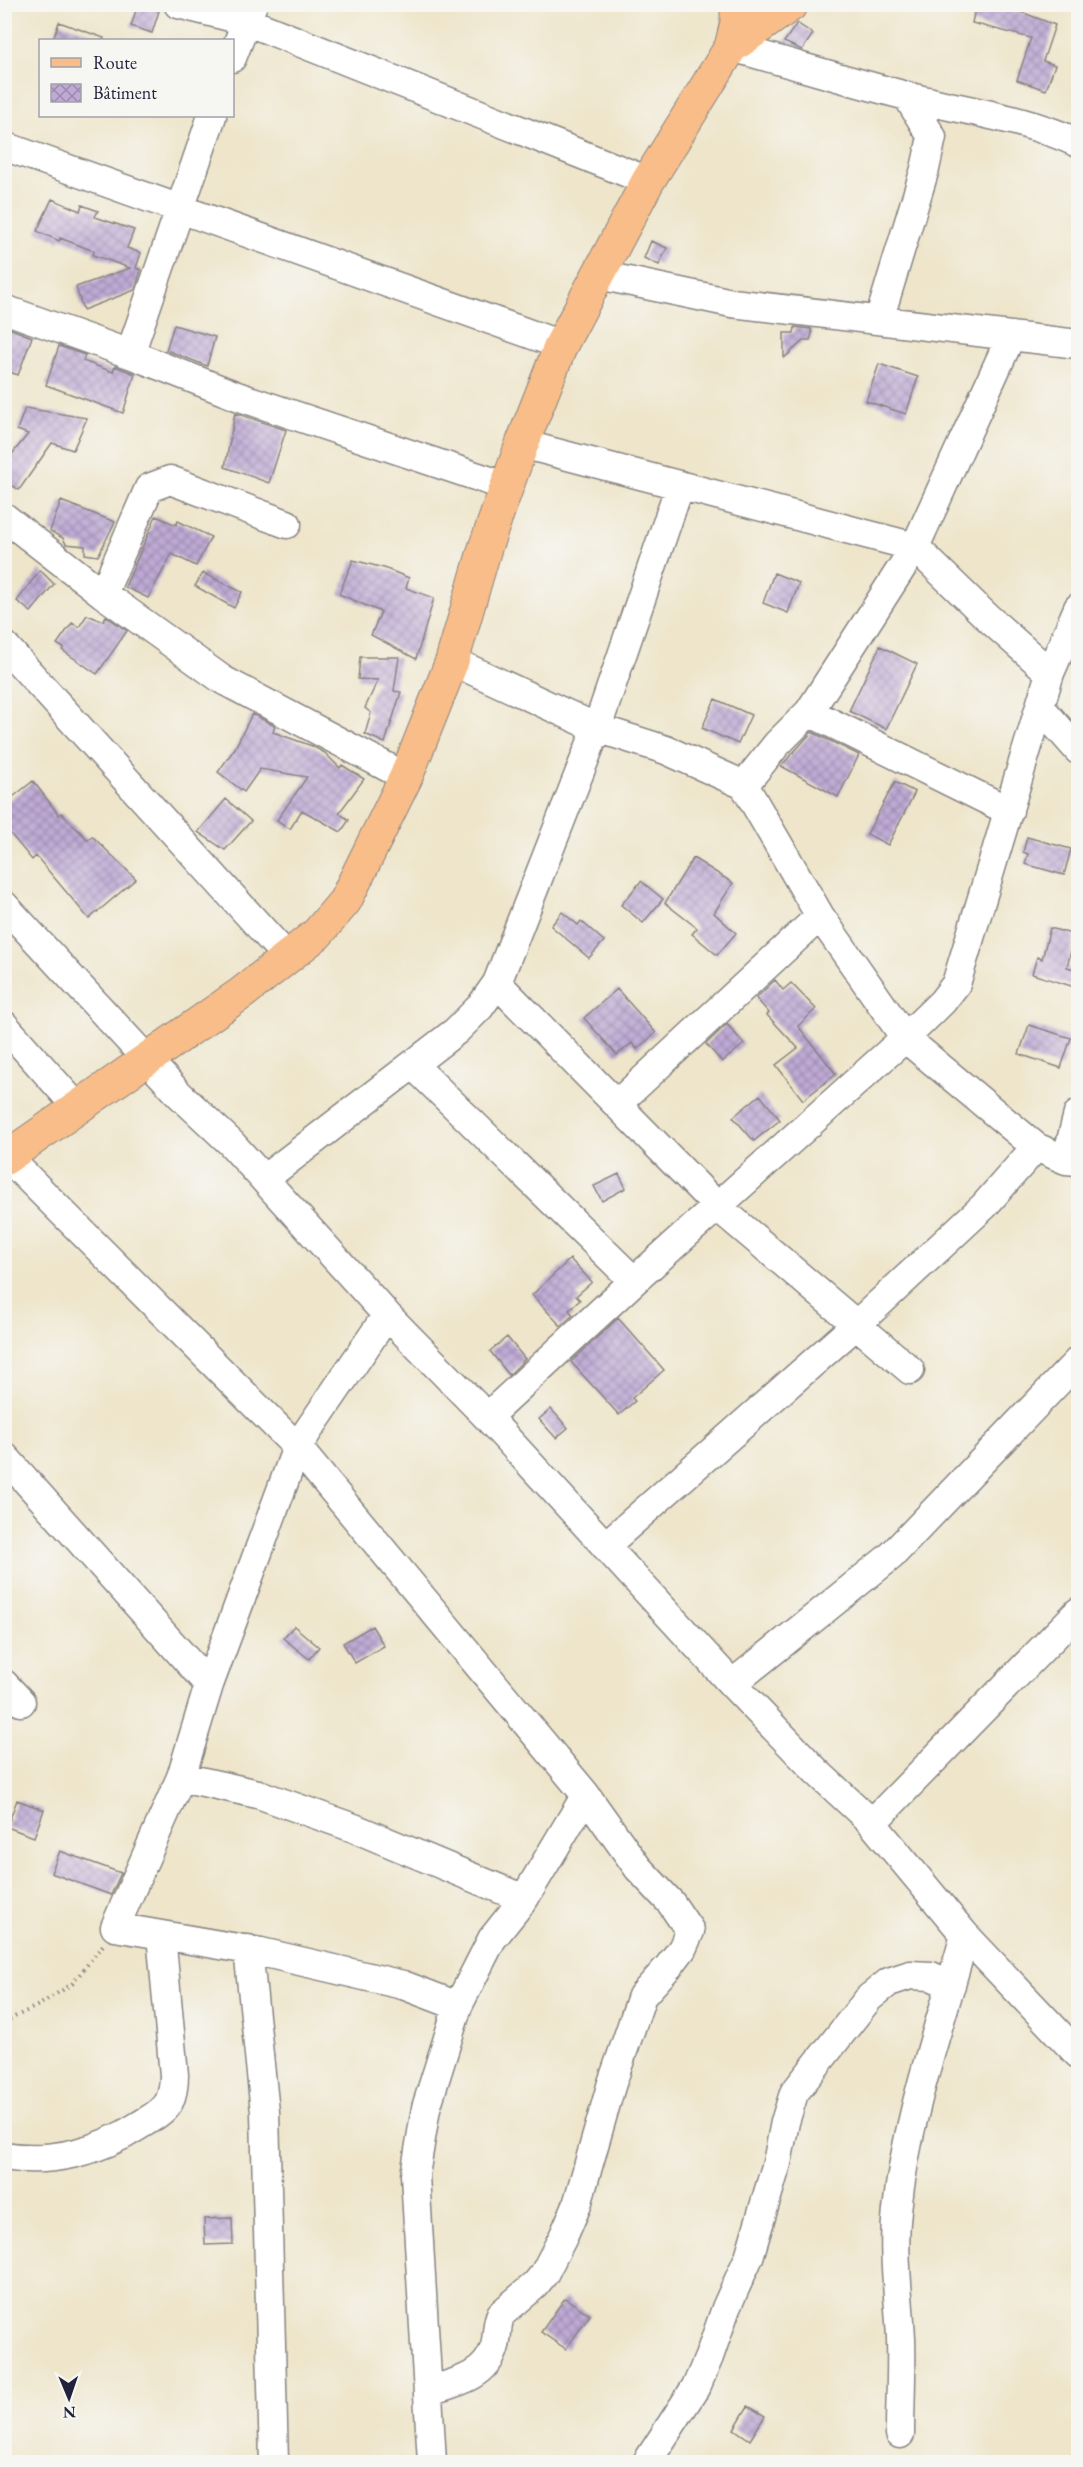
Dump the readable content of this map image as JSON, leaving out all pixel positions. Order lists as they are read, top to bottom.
{
  "legend": ["Route", "Bâtiment"],
  "north": "bottom"
}
